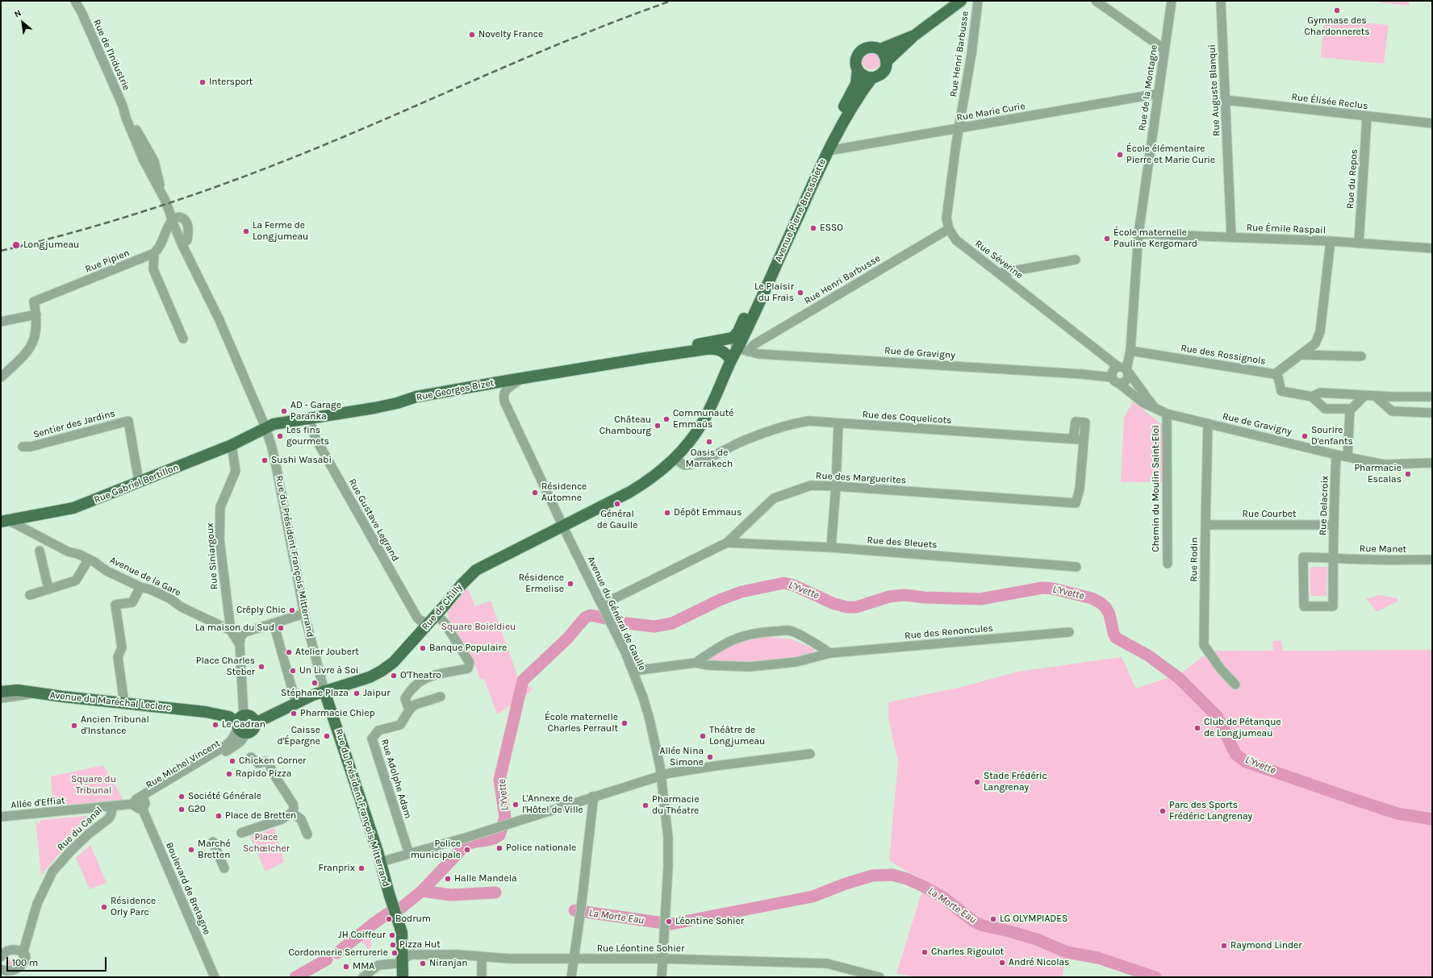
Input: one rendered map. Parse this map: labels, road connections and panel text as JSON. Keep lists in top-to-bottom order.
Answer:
{
  "streets": {
    "main road": [
      "Avenue Pierre Brossolette",
      "Rue Georges Bizet",
      "Rue Gabriel Bertillon",
      "Rue du Président François Mitterrand",
      "Rue de Chilly",
      "Avenue du Maréchal Leclerc"
    ],
    "street": [
      "Rue Henri Barbusse",
      "Rue de l'Industrie",
      "Rue de la Montagne",
      "Rue Auguste Blanqui",
      "Rue Élisée Reclus",
      "Rue Marie Curie",
      "Rue du Repos",
      "Rue Émile Raspail",
      "Rue Séverine",
      "Rue Pipien",
      "Rue de Gravigny",
      "Rue des Rossignols",
      "Rue des Coquelicots",
      "Sentier des Jardins",
      "Rue des Marguerites",
      "Chemin du Moulin Saint-Eloi",
      "Rue Delacroix",
      "Rue Courbet",
      "Rue Gustave Legrand",
      "Rue des Bleuets",
      "Rue Manet",
      "Rue Siniargoux",
      "Rue Rodin",
      "Avenue de la Gare",
      "Avenue du Général de Gaulle",
      "Rue des Renoncules",
      "Rue Michel Vincent",
      "Rue Adolphe Adam",
      "Allée d'Effiat",
      "Rue du Canal",
      "Boulevard de Bretagne",
      "Rue Léontine Sohier"
    ]
  },
  "crossings": [
    ["Rue Henri Barbusse", "Rue Marie Curie"],
    ["Rue Henri Barbusse", "Avenue Pierre Brossolette"],
    ["Rue Henri Barbusse", "Rue Séverine"],
    ["Rue Henri Barbusse", "Rue de Gravigny"],
    ["Rue Henri Barbusse", "Rue Georges Bizet"],
    ["Rue Henri Barbusse", "Rue de Chilly"],
    ["Rue de l'Industrie", "Rue du Président François Mitterrand"],
    ["Rue de la Montagne", "Rue Marie Curie"],
    ["Rue de la Montagne", "Rue Émile Raspail"],
    ["Rue de la Montagne", "Rue Séverine"],
    ["Rue de la Montagne", "Rue de Gravigny"],
    ["Rue de la Montagne", "Rue des Rossignols"],
    ["Rue Auguste Blanqui", "Rue Élisée Reclus"],
    ["Rue Auguste Blanqui", "Rue Émile Raspail"],
    ["Rue Élisée Reclus", "Rue du Repos"],
    ["Rue Marie Curie", "Avenue Pierre Brossolette"],
    ["Rue Marie Curie", "Rue Séverine"],
    ["Rue du Repos", "Rue Émile Raspail"],
    ["Avenue Pierre Brossolette", "Rue de Gravigny"],
    ["Avenue Pierre Brossolette", "Rue Georges Bizet"],
    ["Avenue Pierre Brossolette", "Rue de Chilly"],
    ["Rue Émile Raspail", "Rue des Rossignols"],
    ["Rue Séverine", "Rue de Gravigny"],
    ["Rue de Gravigny", "Rue Georges Bizet"],
    ["Rue de Gravigny", "Chemin du Moulin Saint-Eloi"],
    ["Rue de Gravigny", "Rue Delacroix"],
    ["Rue de Gravigny", "Rue Rodin"],
    ["Rue de Gravigny", "Rue de Chilly"],
    ["Rue Georges Bizet", "Rue Gabriel Bertillon"],
    ["Rue Georges Bizet", "Rue Gustave Legrand"],
    ["Rue Georges Bizet", "Rue du Président François Mitterrand"],
    ["Rue Georges Bizet", "Rue de Chilly"],
    ["Rue Georges Bizet", "Avenue du Général de Gaulle"],
    ["Rue des Coquelicots", "Rue des Marguerites"],
    ["Rue des Coquelicots", "Rue de Chilly"],
    ["Sentier des Jardins", "Rue Gabriel Bertillon"],
    ["Rue des Marguerites", "Rue des Bleuets"],
    ["Rue des Marguerites", "Avenue du Général de Gaulle"],
    ["Rue Gabriel Bertillon", "Rue Siniargoux"],
    ["Rue Gabriel Bertillon", "Rue du Président François Mitterrand"],
    ["Rue Gabriel Bertillon", "Avenue de la Gare"],
    ["Rue Delacroix", "Rue Courbet"],
    ["Rue Delacroix", "Rue Manet"],
    ["Rue Courbet", "Rue Rodin"],
    ["Rue Gustave Legrand", "Rue de Chilly"],
    ["Rue Siniargoux", "Avenue de la Gare"],
    ["Rue du Président François Mitterrand", "Rue de Chilly"],
    ["Rue du Président François Mitterrand", "Rue Léontine Sohier"],
    ["Rue de Chilly", "Avenue du Général de Gaulle"],
    ["Avenue du Général de Gaulle", "Rue des Renoncules"],
    ["Avenue du Général de Gaulle", "Rue Léontine Sohier"],
    ["Avenue du Maréchal Leclerc", "Rue Michel Vincent"],
    ["Rue Michel Vincent", "Allée d'Effiat"],
    ["Rue Michel Vincent", "Boulevard de Bretagne"],
    ["Allée d'Effiat", "Rue du Canal"],
    ["Allée d'Effiat", "Boulevard de Bretagne"]
  ],
  "water": ["L'Yvette", "La Morte Eau"],
  "parks": ["Square Boieldieu", "Square du Tribunal", "Place Schœlcher"],
  "places": [
    "Gymnase des Chardonnerets",
    "Novelty France",
    "Intersport",
    "École élémentaire Pierre et Marie Curie",
    "ESSO",
    "La Ferme de Longjumeau",
    "École maternelle Pauline Kergomard",
    "Longjumeau",
    "Le Plaisir du Frais",
    "AD - Garage Paranka",
    "Communauté Emmaüs",
    "Château Chambourg",
    "Les fins gourmets",
    "Sourire D'enfants",
    "Oasis de Marrakech",
    "Sushi Wasabi",
    "Pharmacie Escalas",
    "Résidence Automne",
    "Général de Gaulle",
    "Dépôt Emmaus",
    "Résidence Ermelise",
    "Crêply Chic",
    "La maison du Sud",
    "Banque Populaire",
    "Atelier Joubert",
    "Place Charles Steber",
    "Un Livre à Soi",
    "O'Theatro",
    "Stéphane Plaza",
    "Jaipur",
    "Pharmacie Chiep",
    "École maternelle Charles Perrault",
    "Le Cadran",
    "Ancien Tribunal d'Instance",
    "Club de Pétanque de Longjumeau",
    "Caisse d'Épargne",
    "Théâtre de Longjumeau",
    "Allée Nina Simone",
    "Chicken Corner",
    "Rapido Pizza",
    "Stade Frédéric Langrenay",
    "Société Générale",
    "L'Annexe de l'Hôtel de Ville",
    "Pharmacie du Théatre",
    "G20",
    "Parc des Sports Frédéric Langrenay",
    "Place de Bretten",
    "Police nationale",
    "Marché Bretten",
    "Police municipale",
    "Franprix",
    "Halle Mandela",
    "Résidence Orly Parc",
    "Bodrum",
    "LG OLYMPIADES",
    "Léontine Sohier",
    "JH Coiffeur",
    "Pizza Hut",
    "Raymond Linder",
    "Charles Rigoulot",
    "Cordonnerie Serrurerie",
    "André Nicolas",
    "Niranjan",
    "MMA"
  ],
  "scale_bar": "100 m",
  "north": "top left"
}
